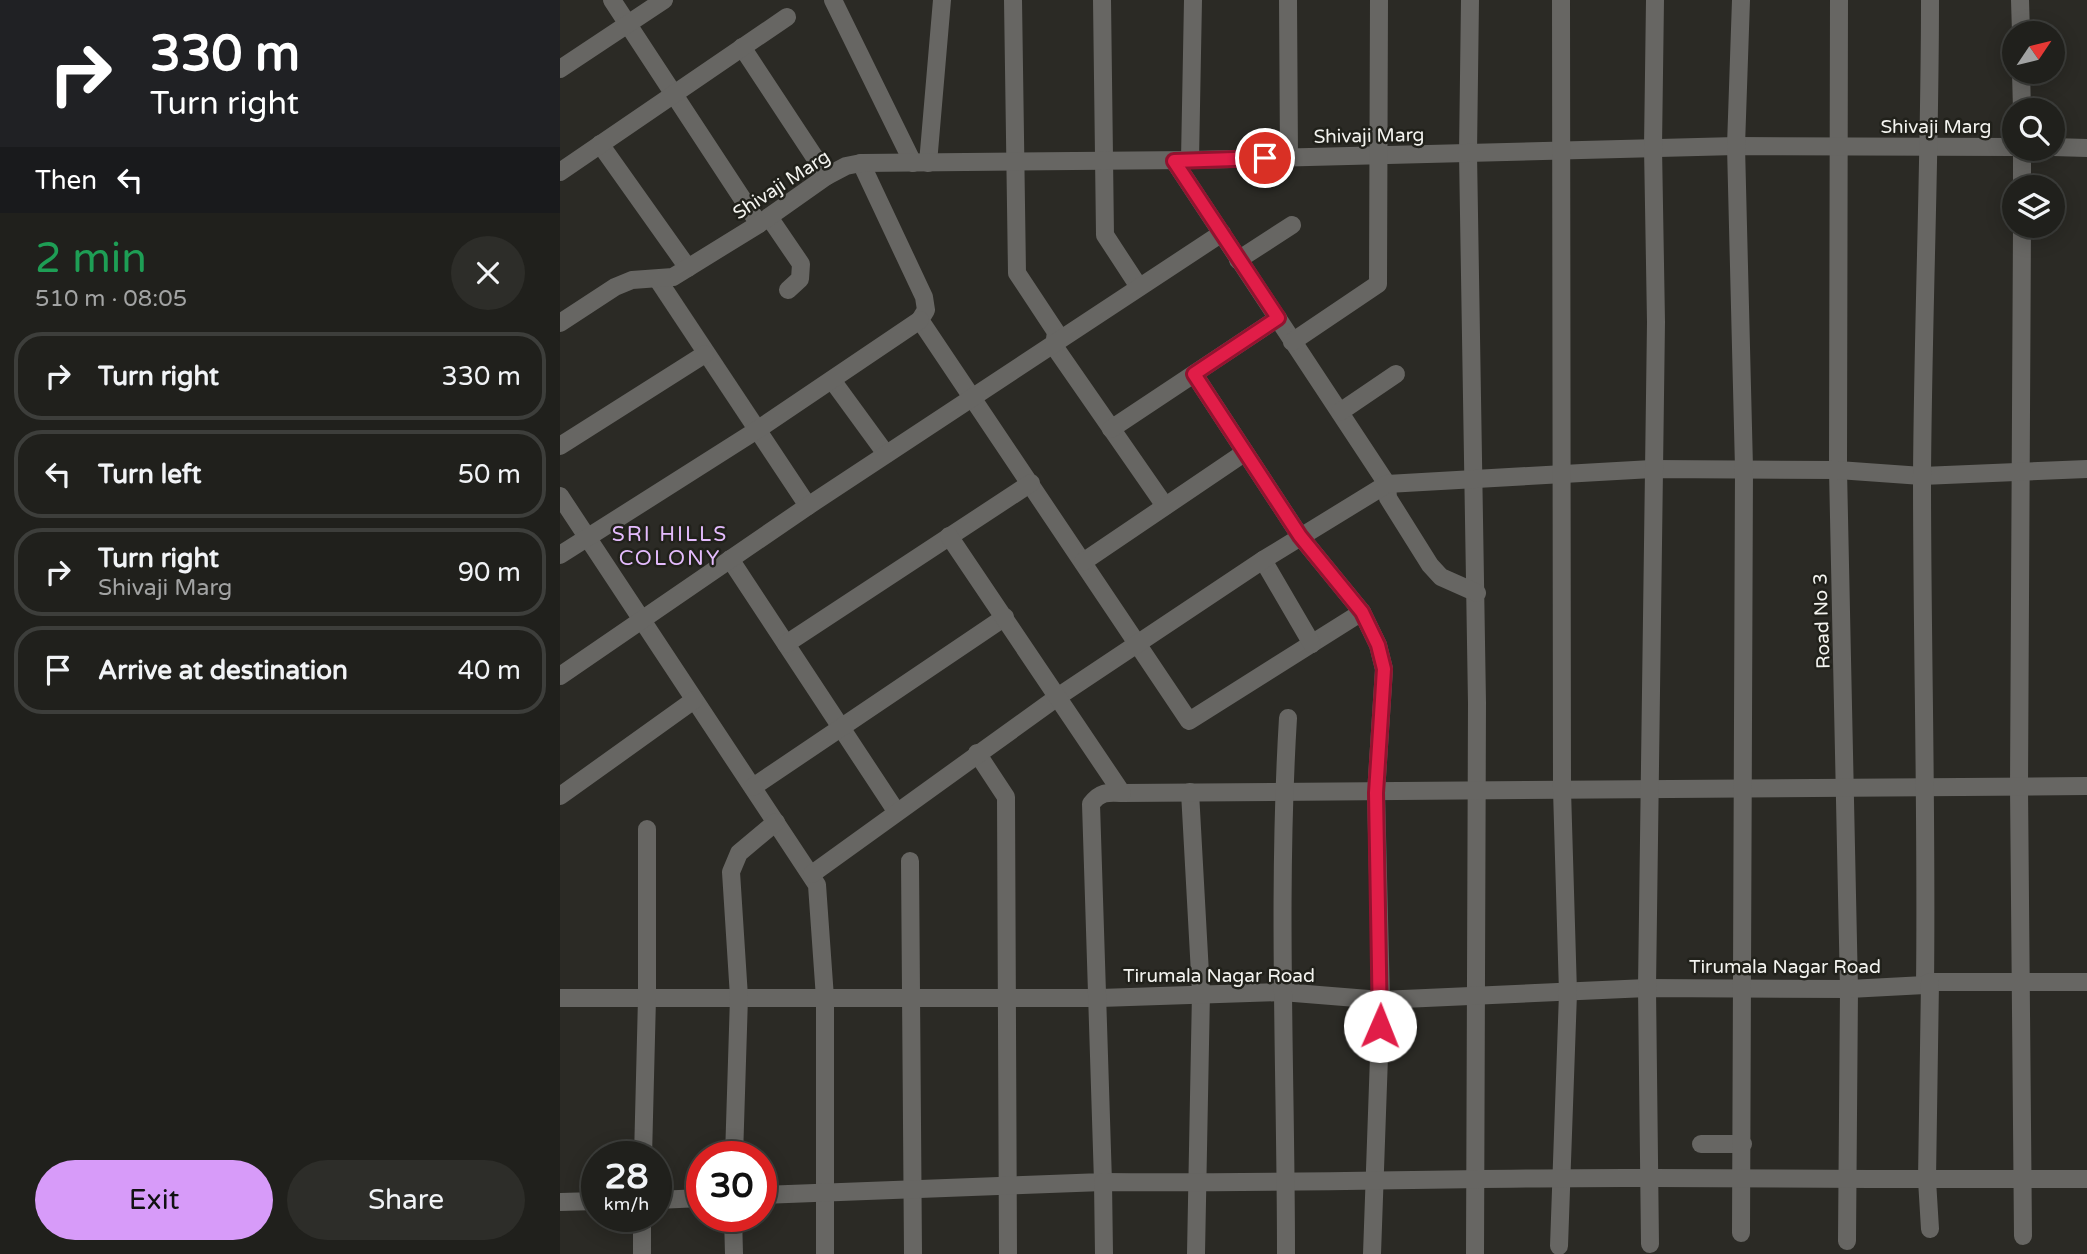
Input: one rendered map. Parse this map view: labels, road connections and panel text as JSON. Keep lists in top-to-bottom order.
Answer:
{
  "streets": {
    "street": ["Shivaji Marg", "Road No 3", "Tirumala Nagar Road"]
  },
  "crossings": [
    ["Shivaji Marg", "Road No 3"],
    ["Road No 3", "Tirumala Nagar Road"]
  ],
  "districts": ["SRI HILLS COLONY"],
  "north": "top right",
  "page": {
    "turn": ["330 m", "Turn right"],
    "then": "Then",
    "heading": ["2 min", "510 m · 08:05"],
    "list": [
      {
        "name": "Turn right",
        "value": "330 m"
      },
      {
        "name": "Turn left",
        "value": "50 m"
      },
      {
        "name": "Turn right",
        "note": "Shivaji Marg",
        "value": "90 m"
      },
      {
        "name": "Arrive at destination",
        "value": "40 m"
      }
    ],
    "speed": "28 km/h",
    "limit": "30",
    "buttons": ["Exit", "Share"]
  }
}
